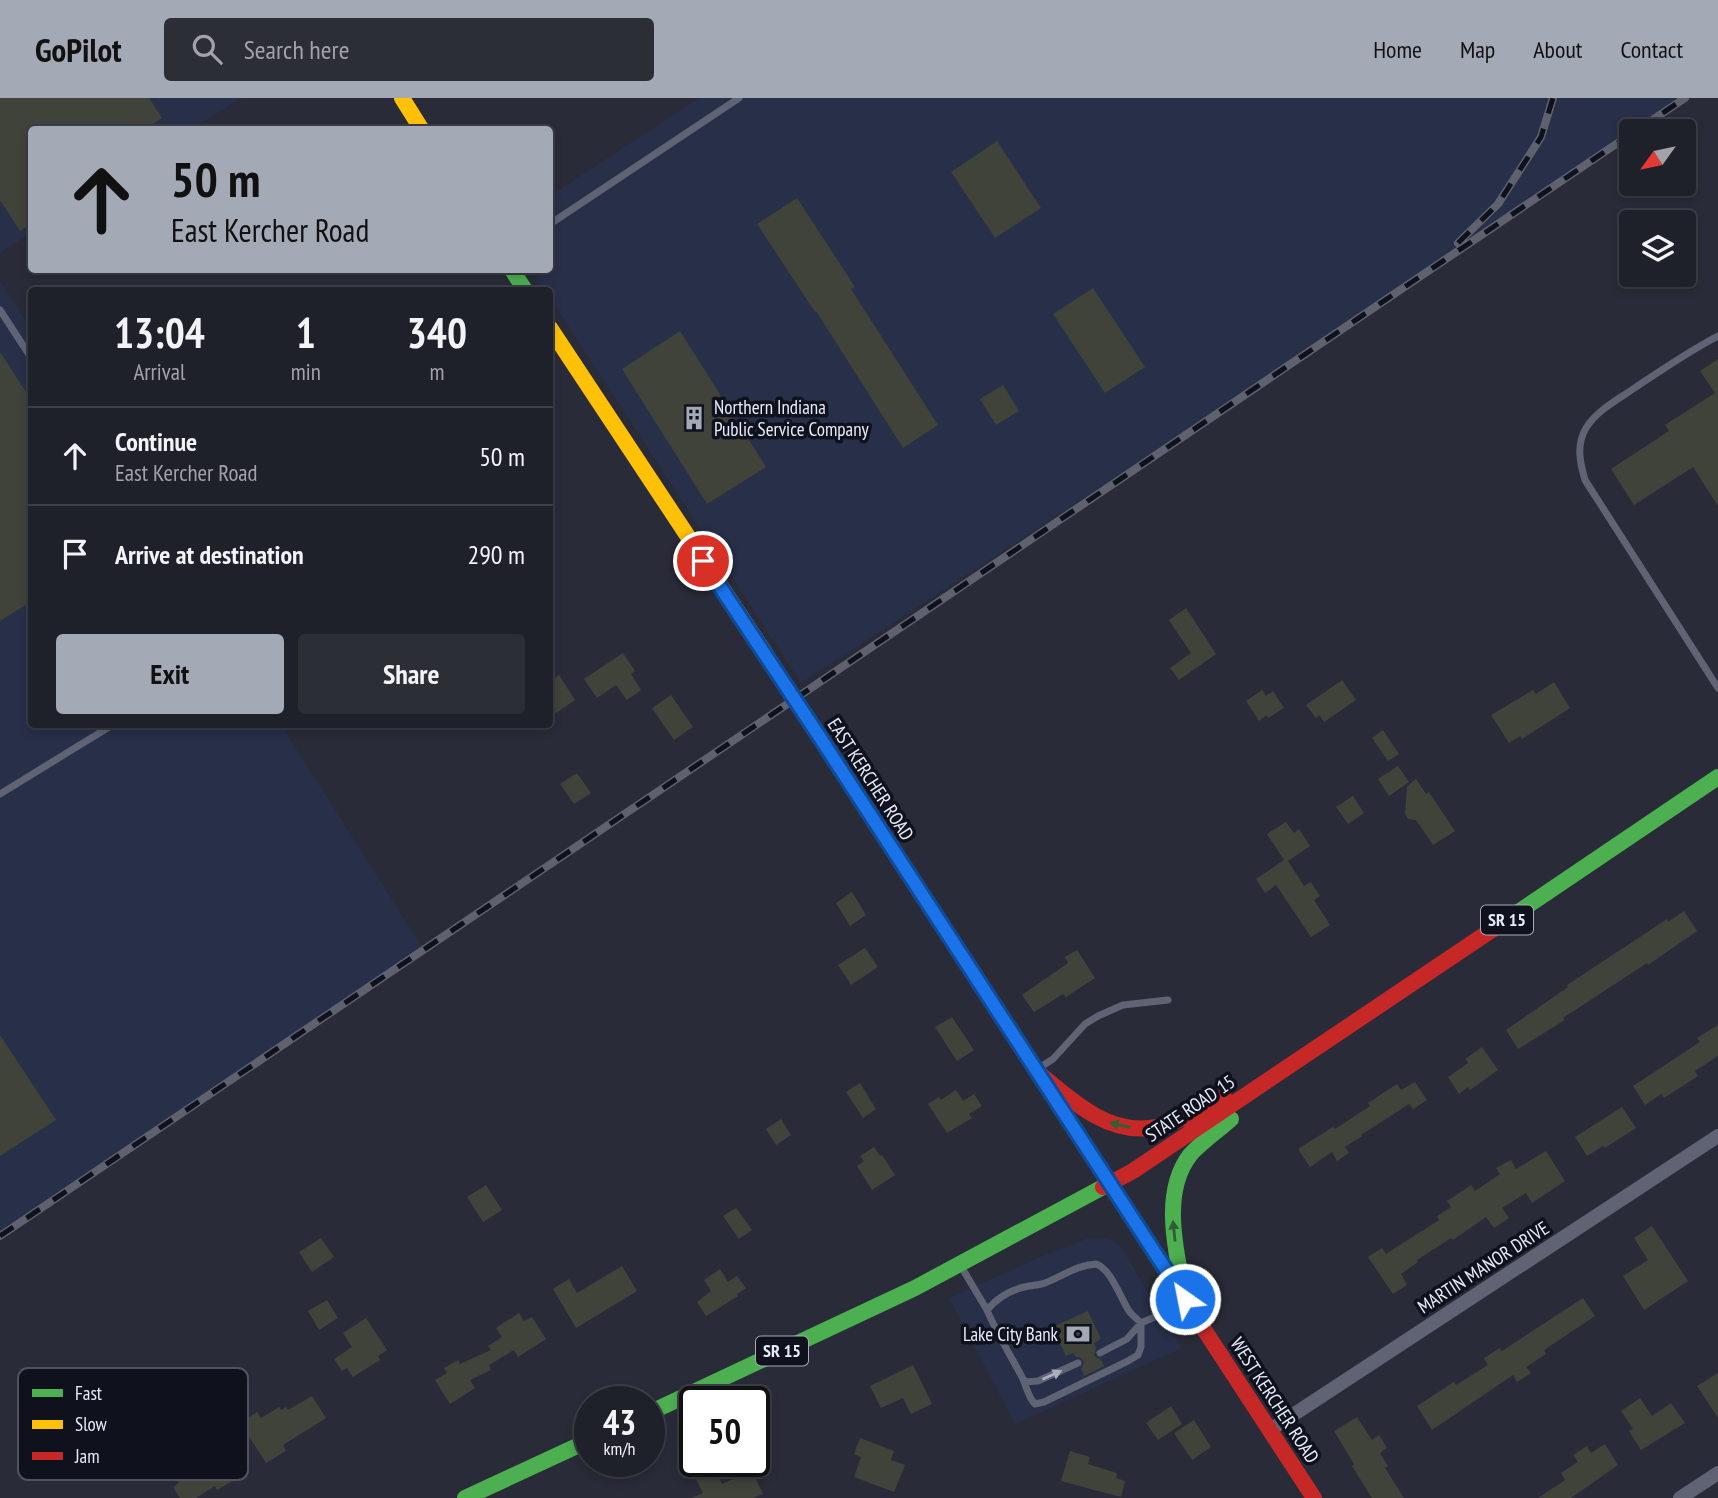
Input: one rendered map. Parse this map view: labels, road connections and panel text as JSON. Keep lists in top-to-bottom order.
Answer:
{
  "streets": {
    "main road": [
      "EAST KERCHER ROAD",
      "SR 15",
      "STATE ROAD 15",
      "WEST KERCHER ROAD"
    ],
    "street": ["MARTIN MANOR DRIVE"]
  },
  "crossings": [
    ["EAST KERCHER ROAD", "STATE ROAD 15"],
    ["EAST KERCHER ROAD", "WEST KERCHER ROAD"],
    ["STATE ROAD 15", "WEST KERCHER ROAD"],
    ["MARTIN MANOR DRIVE", "WEST KERCHER ROAD"]
  ],
  "places": {
    "building": ["Northern Indiana Public Service Company"],
    "bank": ["Lake City Bank"]
  },
  "legend": ["Fast", "Slow", "Jam"],
  "north": "bottom left",
  "page": {
    "header": "GoPilot",
    "search": "Search here",
    "nav": [
      "Home",
      "Map",
      "About",
      "Contact"
    ],
    "turn": ["50 m", "East Kercher Road"],
    "eta": [
      "13:04",
      "Arrival",
      "1",
      "min",
      "340",
      "m"
    ],
    "list": [
      {
        "name": "Continue",
        "note": "East Kercher Road",
        "value": "50 m"
      },
      {
        "name": "Arrive at destination",
        "value": "290 m"
      }
    ],
    "buttons": ["Exit", "Share"],
    "speed": "43 km/h",
    "limit": "50"
  }
}
